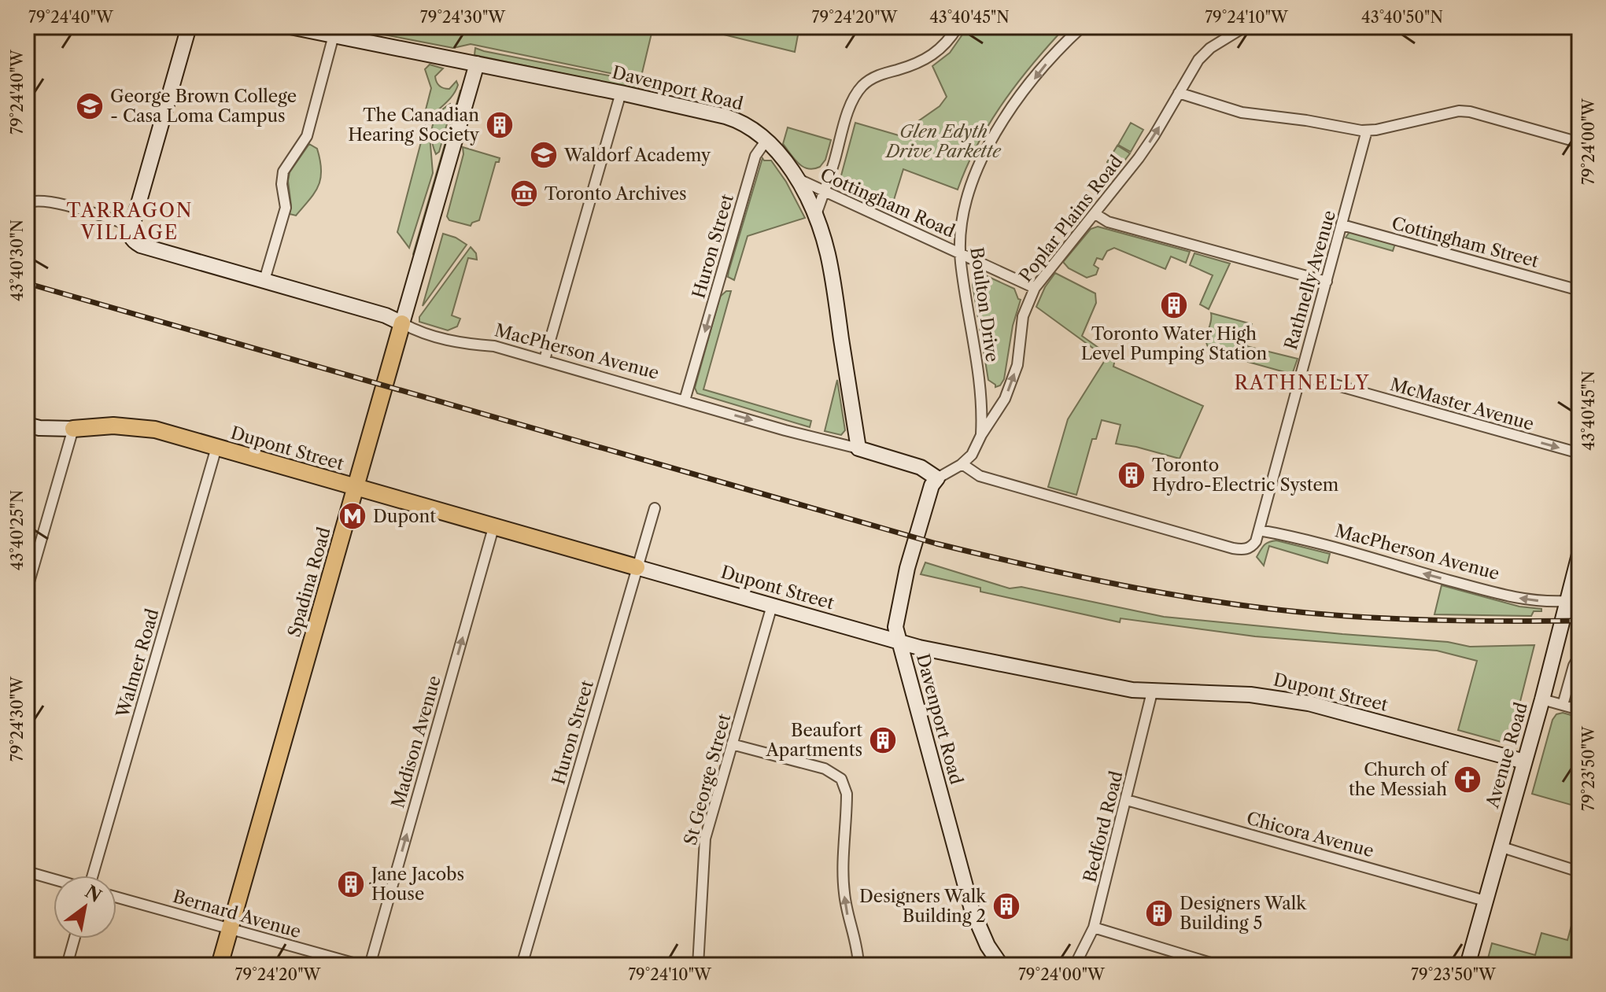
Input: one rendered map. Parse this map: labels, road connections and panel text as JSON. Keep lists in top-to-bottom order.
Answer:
{
  "streets": {
    "main road": ["Dupont Street", "Spadina Road"],
    "street": [
      "Davenport Road",
      "Cottingham Road",
      "Poplar Plains Road",
      "Cottingham Street",
      "Huron Street",
      "Rathnelly Avenue",
      "Boulton Drive",
      "MacPherson Avenue",
      "McMaster Avenue",
      "Walmer Road",
      "Madison Avenue",
      "Avenue Road",
      "St George Street",
      "Bedford Road",
      "Chicora Avenue",
      "Bernard Avenue"
    ]
  },
  "crossings": [
    ["Davenport Road", "Cottingham Road"],
    ["Davenport Road", "Poplar Plains Road"],
    ["Davenport Road", "Huron Street"],
    ["Davenport Road", "MacPherson Avenue"],
    ["Davenport Road", "Dupont Street"],
    ["Davenport Road", "Spadina Road"],
    ["Cottingham Road", "Poplar Plains Road"],
    ["Cottingham Road", "Boulton Drive"],
    ["Poplar Plains Road", "Rathnelly Avenue"],
    ["Poplar Plains Road", "Boulton Drive"],
    ["Poplar Plains Road", "MacPherson Avenue"],
    ["Cottingham Street", "Rathnelly Avenue"],
    ["Huron Street", "MacPherson Avenue"],
    ["Huron Street", "Dupont Street"],
    ["Rathnelly Avenue", "MacPherson Avenue"],
    ["Rathnelly Avenue", "McMaster Avenue"],
    ["MacPherson Avenue", "Spadina Road"],
    ["MacPherson Avenue", "Avenue Road"],
    ["Dupont Street", "Spadina Road"],
    ["Dupont Street", "Walmer Road"],
    ["Dupont Street", "Madison Avenue"],
    ["Dupont Street", "Avenue Road"],
    ["Dupont Street", "St George Street"],
    ["Dupont Street", "Bedford Road"],
    ["Spadina Road", "Bernard Avenue"],
    ["Avenue Road", "Chicora Avenue"],
    ["Bedford Road", "Chicora Avenue"]
  ],
  "one_way": [
    "Poplar Plains Road",
    "Huron Street",
    "Boulton Drive",
    "McMaster Avenue",
    "Madison Avenue"
  ],
  "districts": ["TARRAGON VILLAGE", "RATHNELLY"],
  "parks": ["Glen Edyth Drive Parkette"],
  "places": {
    "school or university": ["George Brown College - Casa Loma Campus", "Waldorf Academy"],
    "building": [
      "The Canadian Hearing Society",
      "Toronto Water High Level Pumping Station",
      "Toronto Hydro-Electric System",
      "Beaufort Apartments",
      "Jane Jacobs House",
      "Designers Walk Building 2",
      "Designers Walk Building 5"
    ],
    "museum": ["Toronto Archives"],
    "metro station": ["Dupont"],
    "church": ["Church of the Messiah"]
  },
  "north": "top right",
  "coordinates": [
    "79°24'40\"W",
    "79°24'30\"W",
    "79°24'20\"W",
    "43°40'45\"N",
    "79°24'10\"W",
    "43°40'50\"N",
    "79°24'00\"W",
    "43°40'30\"N",
    "43°40'25\"N",
    "79°23'50\"W"
  ]
}
